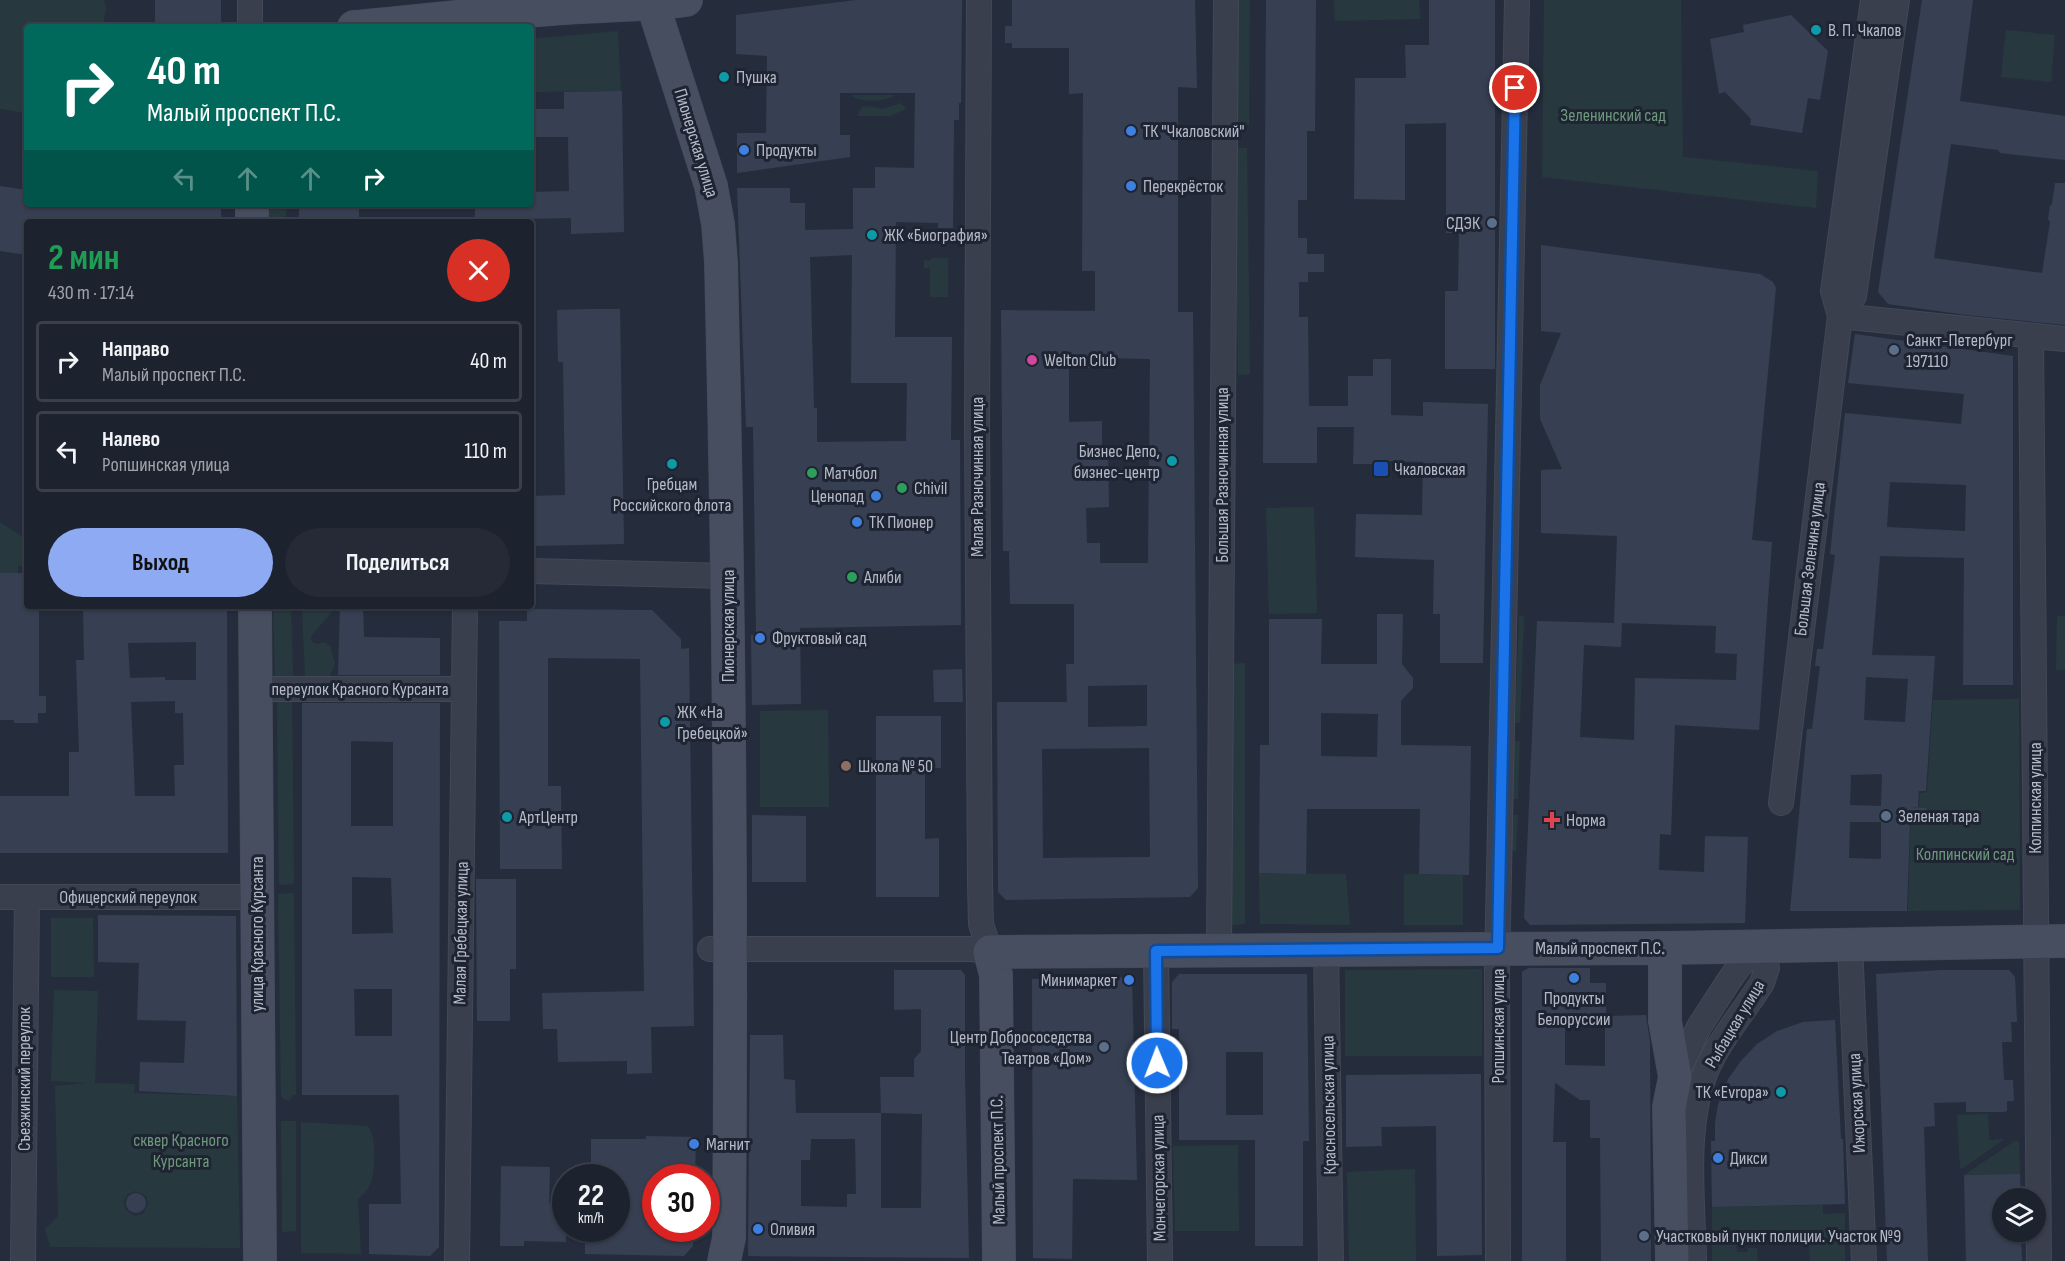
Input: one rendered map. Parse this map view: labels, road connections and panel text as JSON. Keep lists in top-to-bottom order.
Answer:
{
  "streets": {
    "street": [
      "Пионерская улица",
      "Большая Разночинная улица",
      "Малая Разночинная улица",
      "Большая Зеленина улица",
      "переулок Красного Курсанта",
      "Колпинская улица",
      "Офицерский переулок",
      "Малая Гребецкая улица",
      "улица Красного Курсанта",
      "Малый проспект П.С.",
      "Рыбацкая улица",
      "Ропшинская улица",
      "Съезжинский переулок",
      "Ижорская улица",
      "Красносельская улица",
      "Мончегорская улица"
    ]
  },
  "crossings": [
    ["Пионерская улица", "Малый проспект П.С."],
    ["Большая Разночинная улица", "Малый проспект П.С."],
    ["Малая Разночинная улица", "Малый проспект П.С."],
    ["переулок Красного Курсанта", "Малая Гребецкая улица"],
    ["переулок Красного Курсанта", "улица Красного Курсанта"],
    ["Колпинская улица", "Малый проспект П.С."],
    ["Офицерский переулок", "улица Красного Курсанта"],
    ["Офицерский переулок", "Съезжинский переулок"],
    ["Малый проспект П.С.", "Рыбацкая улица"],
    ["Малый проспект П.С.", "Ропшинская улица"],
    ["Малый проспект П.С.", "Ижорская улица"],
    ["Малый проспект П.С.", "Красносельская улица"],
    ["Малый проспект П.С.", "Мончегорская улица"]
  ],
  "parks": ["Зеленинский сад", "Колпинский сад", "сквер Красного Курсанта"],
  "places": {
    "other": [
      "В. П. Чкалов",
      "Пушка",
      "ТК \"Чкаловский\"",
      "Продукты",
      "Перекрёсток",
      "СДЭК",
      "ЖК «Биография»",
      "Санкт-Петербург 197110",
      "Welton Club",
      "Бизнес Депо, бизнес-центр",
      "Гребцам Российского флота",
      "Матчбол",
      "Chivil",
      "Ценопад",
      "ТК Пионер",
      "Алиби",
      "Фруктовый сад",
      "ЖК «На Гребецкой»",
      "Школа № 50",
      "Зеленая тара",
      "АртЦентр",
      "Продукты Белоруссии",
      "Минимаркет",
      "Центр Добрососедства Театров «Дом»",
      "ТК «Evropa»",
      "Магнит",
      "Дикси",
      "Оливия",
      "Участковый пункт полиции. Участок №9"
    ],
    "transit": ["Чкаловская"],
    "health": ["Норма"]
  },
  "page": {
    "turn": ["40 m", "Малый проспект П.С."],
    "heading": ["2 мин", "430 m · 17:14"],
    "list": [
      {
        "name": "Направо",
        "note": "Малый проспект П.С.",
        "value": "40 m"
      },
      {
        "name": "Налево",
        "note": "Ропшинская улица",
        "value": "110 m"
      }
    ],
    "buttons": ["Выход", "Поделиться"],
    "speed": "22 km/h",
    "limit": "30"
  }
}
